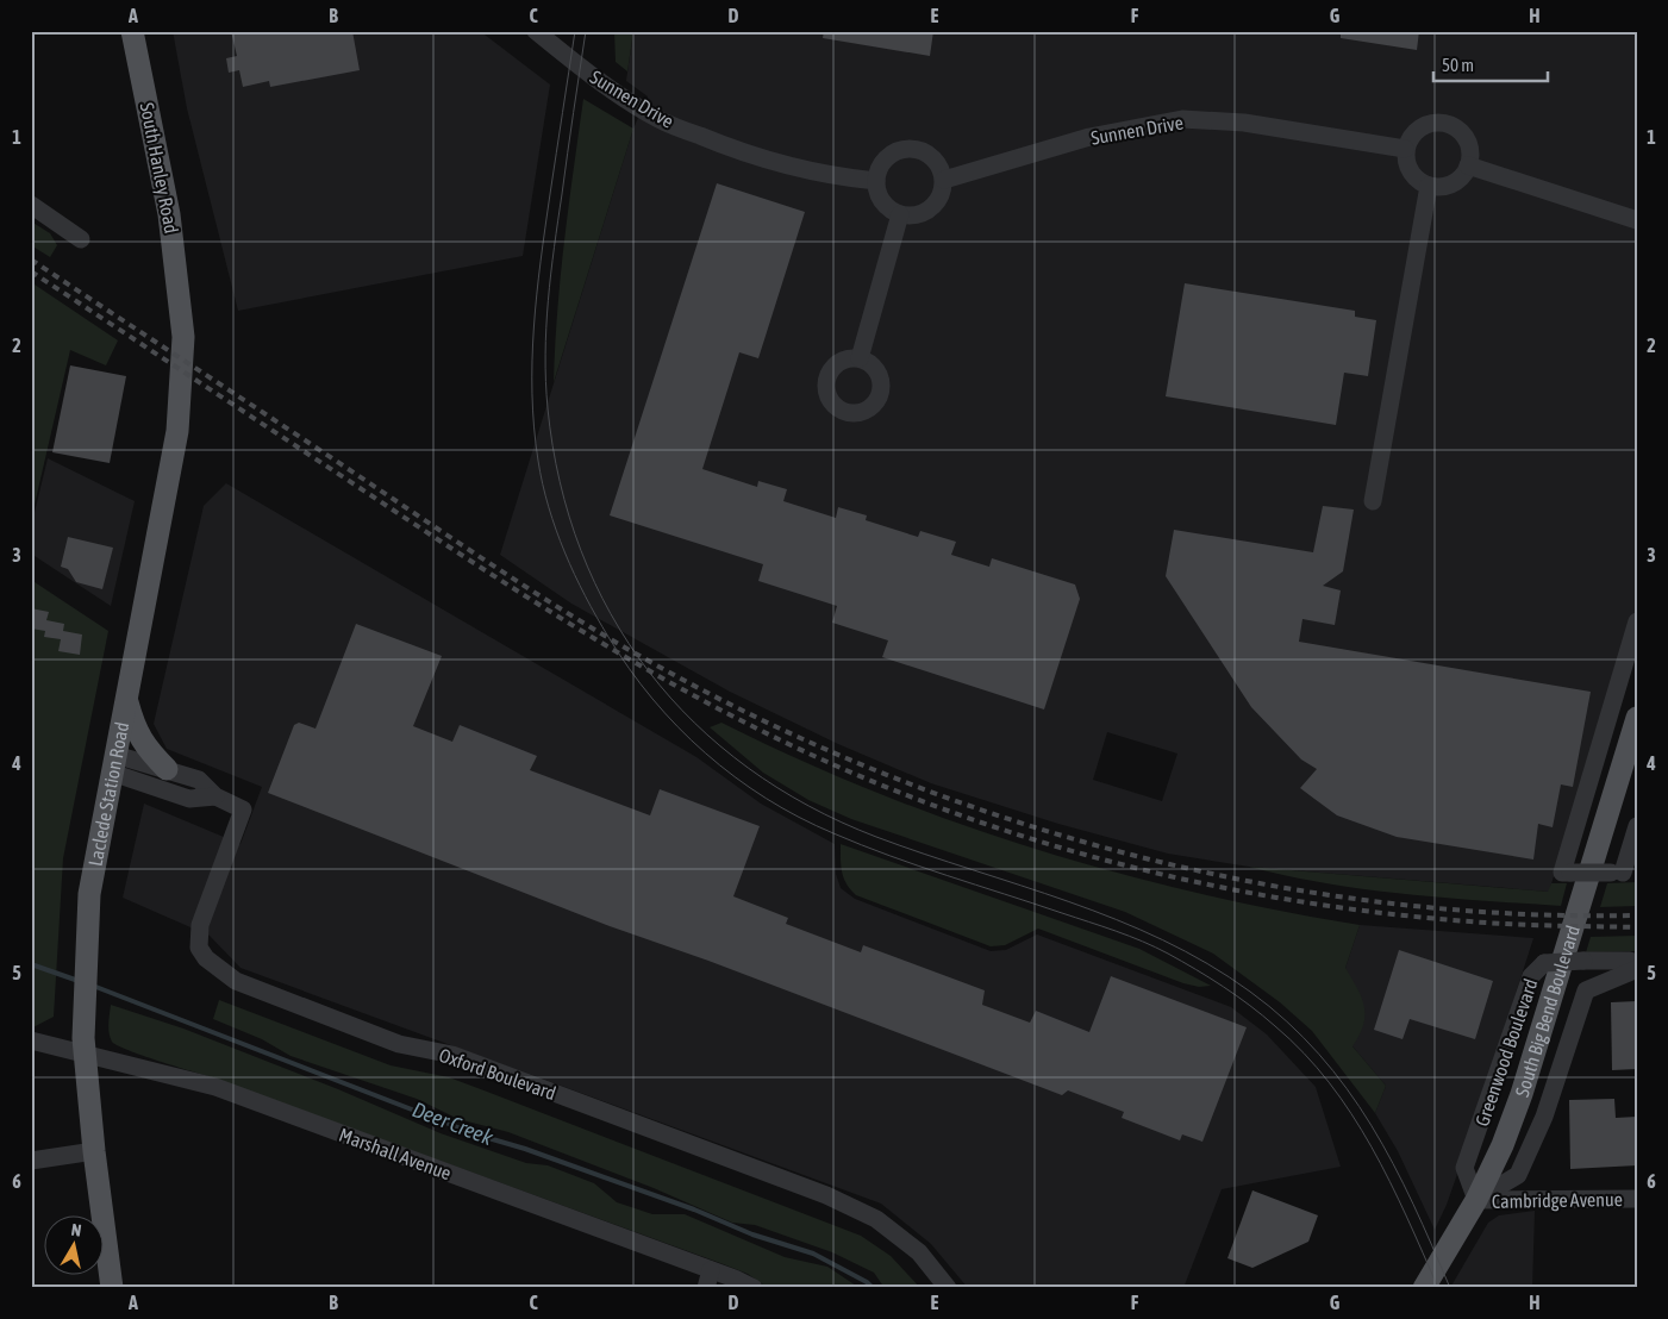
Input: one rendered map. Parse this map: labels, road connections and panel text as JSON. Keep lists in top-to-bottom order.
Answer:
{
  "streets": {
    "main road": ["South Hanley Road", "Laclede Station Road", "South Big Bend Boulevard"],
    "street": [
      "Sunnen Drive",
      "Greenwood Boulevard",
      "Oxford Boulevard",
      "Marshall Avenue",
      "Cambridge Avenue"
    ]
  },
  "crossings": [
    ["South Hanley Road", "Laclede Station Road"],
    ["Laclede Station Road", "Oxford Boulevard"],
    ["Laclede Station Road", "Marshall Avenue"],
    ["South Big Bend Boulevard", "Greenwood Boulevard"],
    ["South Big Bend Boulevard", "Cambridge Avenue"],
    ["Greenwood Boulevard", "Cambridge Avenue"]
  ],
  "water": ["Deer Creek"],
  "scale_bar": "50 m",
  "north": "top",
  "grid": {
    "columns": [
      "A",
      "B",
      "C",
      "D",
      "E",
      "F",
      "G",
      "H"
    ],
    "rows": [
      "1",
      "2",
      "3",
      "4",
      "5",
      "6"
    ]
  }
}
